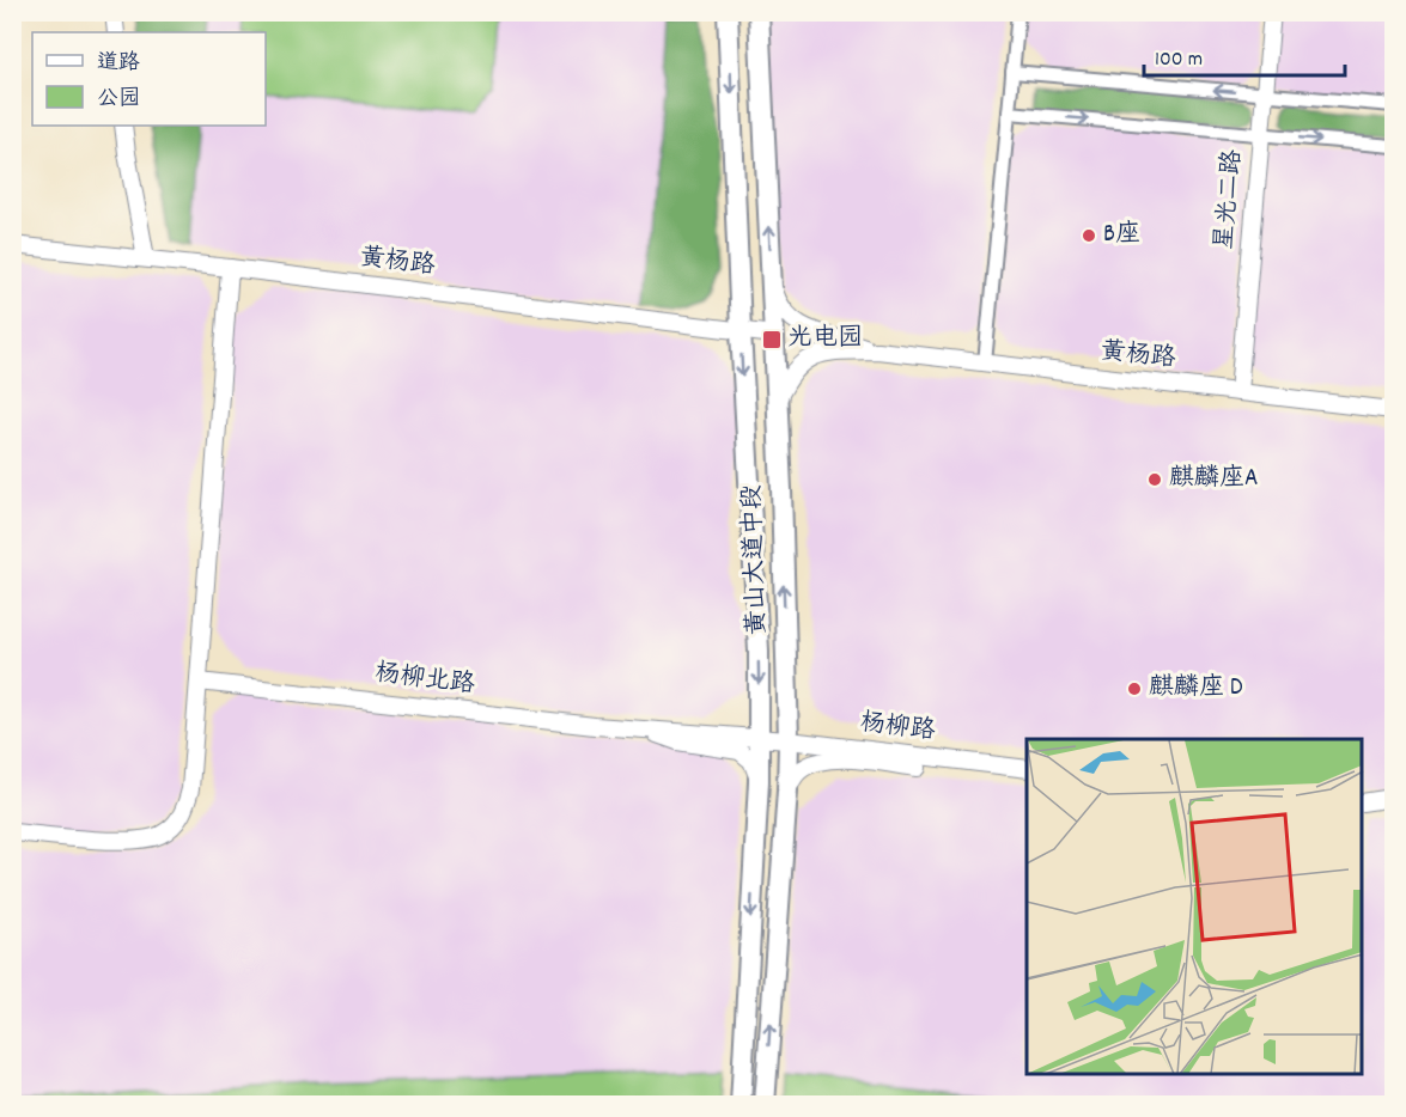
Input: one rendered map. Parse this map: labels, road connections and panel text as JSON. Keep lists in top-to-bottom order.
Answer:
{
  "streets": {
    "main road": ["黄山大道中段"],
    "street": [
      "星光二路",
      "黄杨路",
      "杨柳北路",
      "杨柳路"
    ]
  },
  "crossings": [
    ["星光二路", "黄杨路"],
    ["黄杨路", "黄山大道中段"],
    ["黄山大道中段", "杨柳路"],
    ["杨柳北路", "杨柳路"]
  ],
  "places": {
    "other": ["B座", "麒麟座A", "麒麟座 D"],
    "transit": ["光电园"]
  },
  "legend": ["道路", "公园"],
  "scale_bar": "100 m"
}
